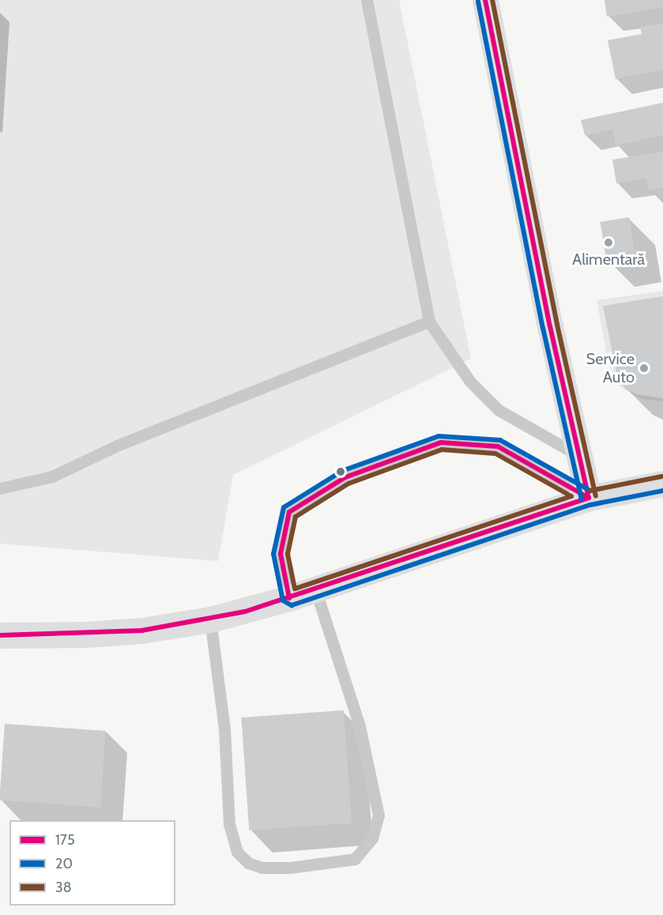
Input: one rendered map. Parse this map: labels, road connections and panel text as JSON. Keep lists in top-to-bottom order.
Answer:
{
  "places": ["Alimentară", "Service Auto"],
  "lines": ["transit line 175", "transit line 38", "transit line 20"],
  "legend": ["175", "20", "38"]
}
